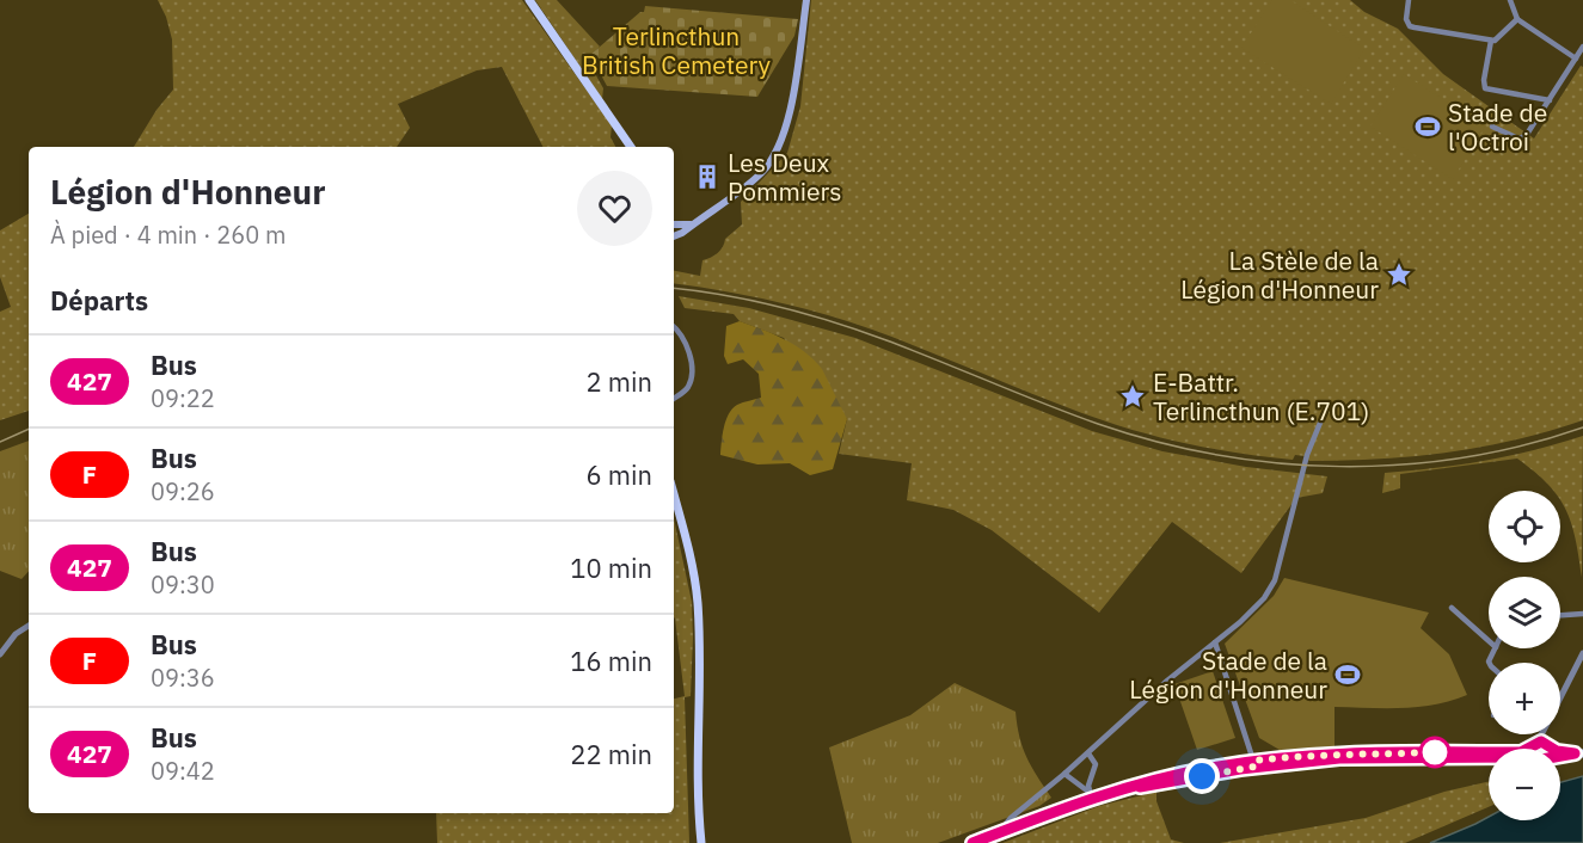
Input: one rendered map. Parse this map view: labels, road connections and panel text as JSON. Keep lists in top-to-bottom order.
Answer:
{
  "parks": ["Terlincthun British Cemetery"],
  "places": {
    "sports": ["Stade de l'Octroi", "Stade de la Légion d'Honneur"],
    "building": ["Les Deux Pommiers"],
    "place": ["La Stèle de la Légion d'Honneur", "E-Battr. Terlincthun (E.701)"]
  },
  "lines": ["bus line 427"],
  "page": {
    "heading": [
      ["Légion d'Honneur", "À pied · 4 min · 260 m"],
      "Départs"
    ],
    "list": [
      {
        "mark": "427",
        "name": "Bus",
        "note": "09:22",
        "value": "2 min"
      },
      {
        "mark": "F",
        "name": "Bus",
        "note": "09:26",
        "value": "6 min"
      },
      {
        "mark": "427",
        "name": "Bus",
        "note": "09:30",
        "value": "10 min"
      },
      {
        "mark": "F",
        "name": "Bus",
        "note": "09:36",
        "value": "16 min"
      },
      {
        "mark": "427",
        "name": "Bus",
        "note": "09:42",
        "value": "22 min"
      }
    ],
    "map_buttons": ["+", "−"]
  }
}
